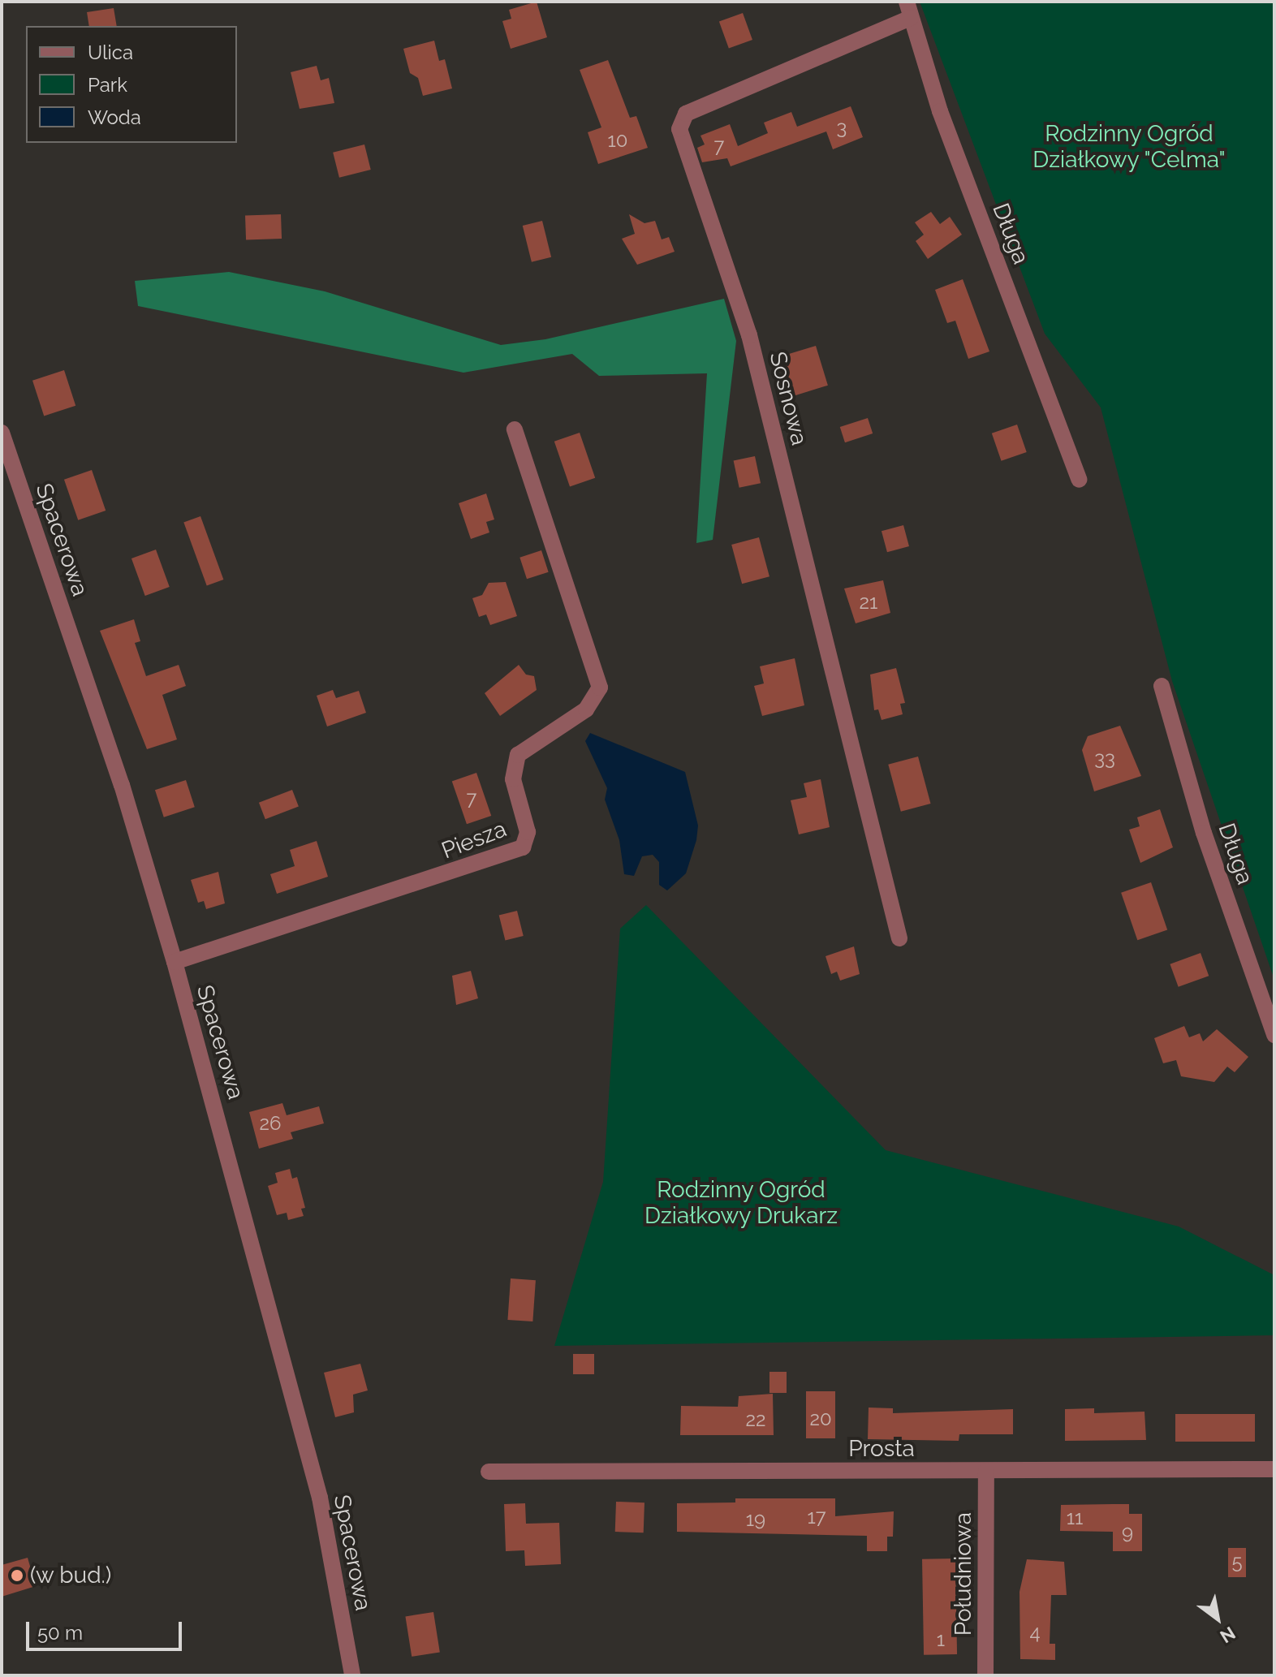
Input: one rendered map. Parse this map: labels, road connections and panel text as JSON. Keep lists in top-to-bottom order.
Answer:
{
  "streets": {
    "street": [
      "Długa",
      "Sosnowa",
      "Spacerowa",
      "Piesza",
      "Prosta",
      "Południowa"
    ]
  },
  "crossings": [
    ["Długa", "Sosnowa"],
    ["Spacerowa", "Piesza"],
    ["Prosta", "Południowa"]
  ],
  "parks": ["Rodzinny Ogród Działkowy \"Celma\"", "Rodzinny Ogród Działkowy Drukarz"],
  "places": ["(w bud.)"],
  "house_numbers": [
    "3",
    "10",
    "7",
    "21",
    "33",
    "7",
    "26",
    "20",
    "22",
    "17",
    "11",
    "19",
    "9",
    "5",
    "4",
    "1"
  ],
  "legend": ["Ulica", "Park", "Woda"],
  "scale_bar": "50 m",
  "north": "bottom right"
}
